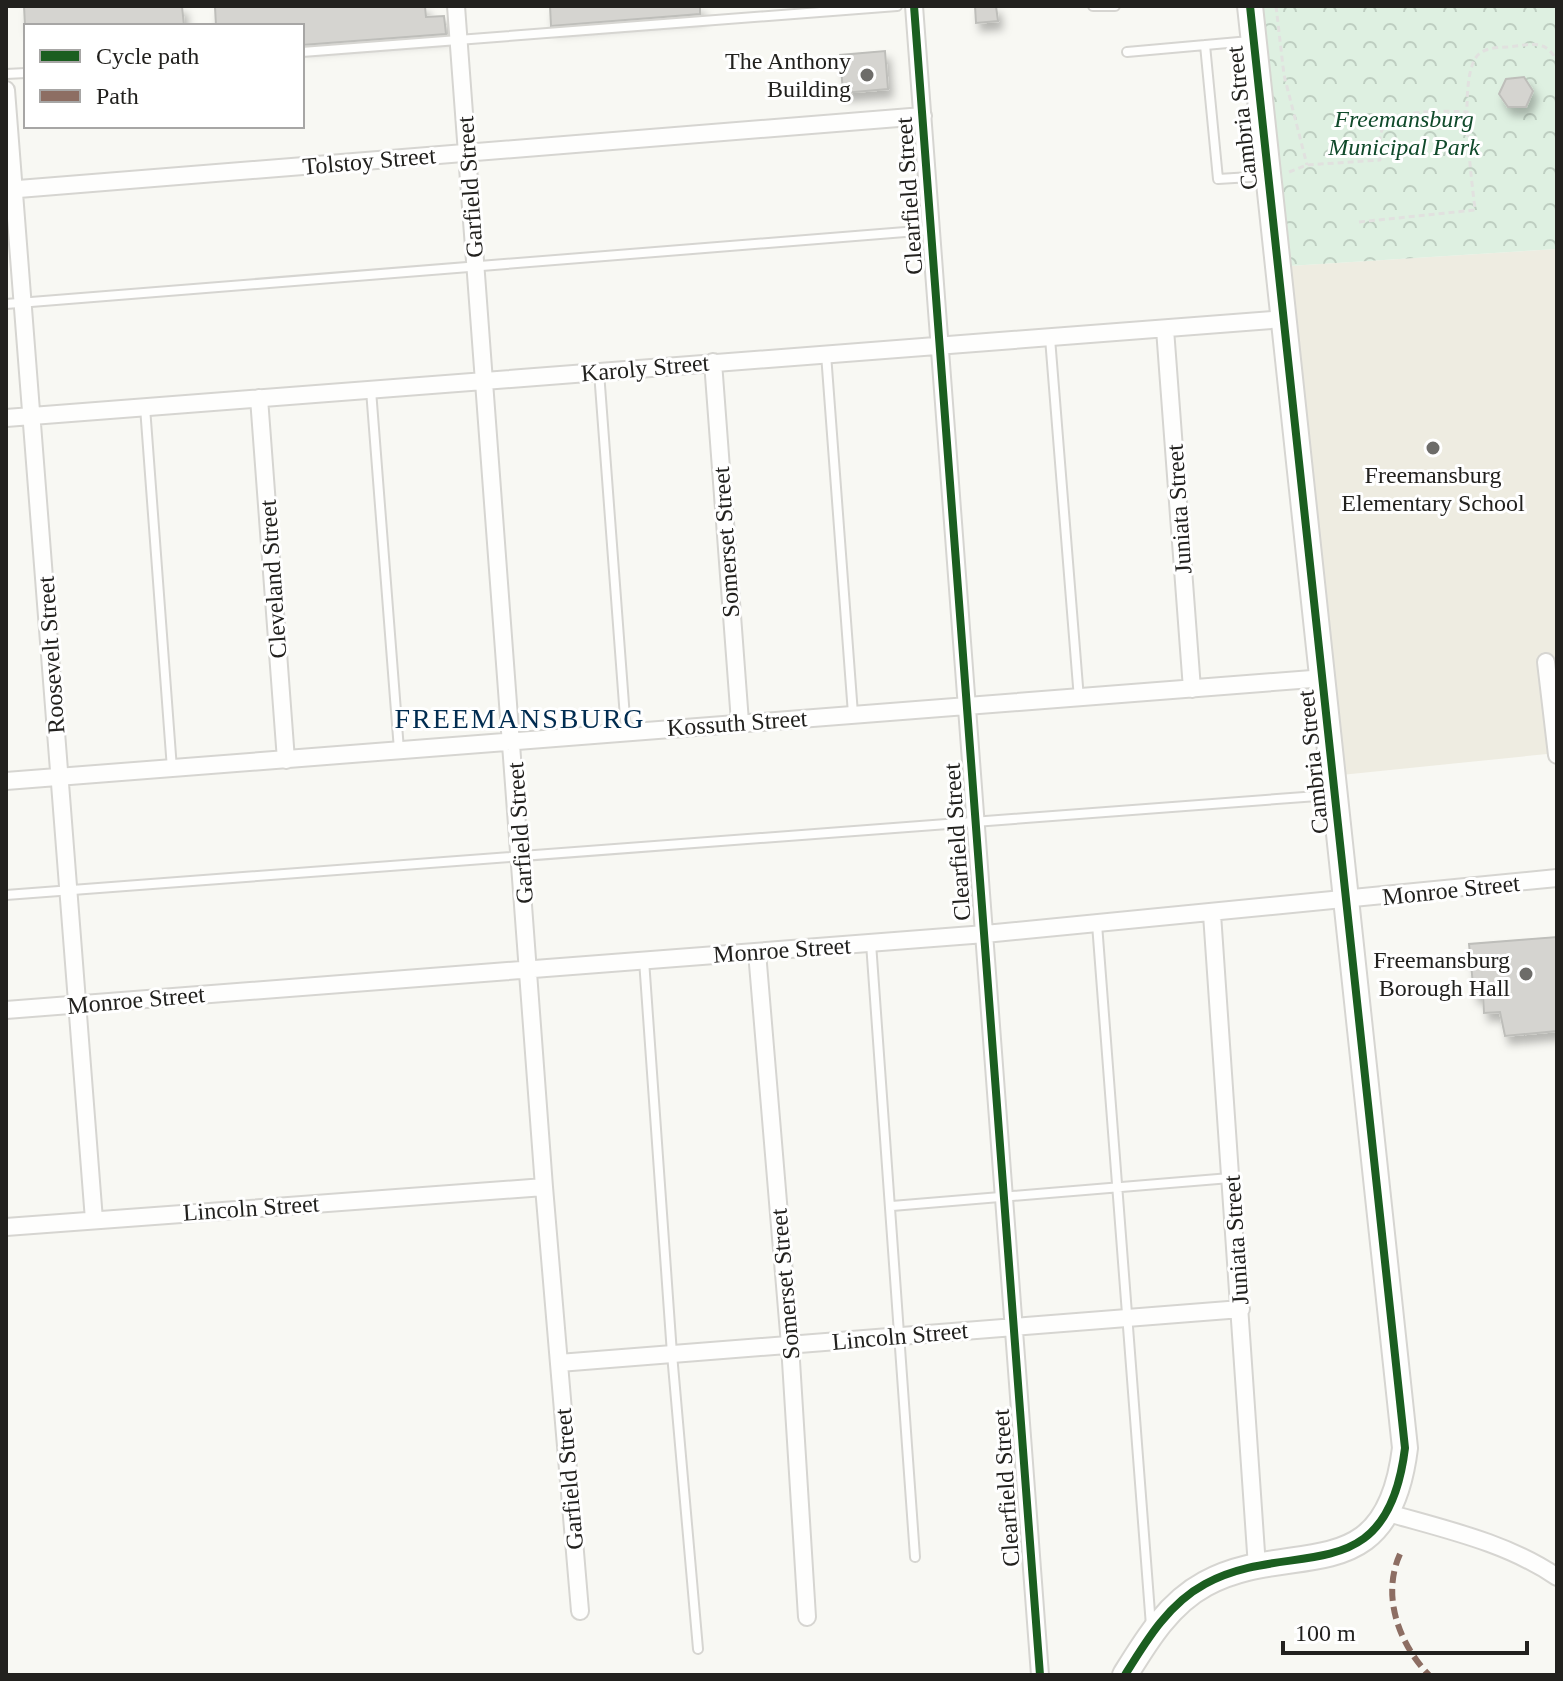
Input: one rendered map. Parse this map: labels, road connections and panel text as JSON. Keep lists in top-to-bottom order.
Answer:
{
  "streets": {
    "street": [
      "Cambria Street",
      "Tolstoy Street",
      "Garfield Street",
      "Clearfield Street",
      "Karoly Street",
      "Juniata Street",
      "Somerset Street",
      "Cleveland Street",
      "Roosevelt Street",
      "Kossuth Street",
      "Monroe Street",
      "Lincoln Street"
    ]
  },
  "crossings": [
    ["Cambria Street", "Karoly Street"],
    ["Cambria Street", "Kossuth Street"],
    ["Cambria Street", "Monroe Street"],
    ["Tolstoy Street", "Garfield Street"],
    ["Tolstoy Street", "Clearfield Street"],
    ["Tolstoy Street", "Roosevelt Street"],
    ["Garfield Street", "Karoly Street"],
    ["Garfield Street", "Kossuth Street"],
    ["Garfield Street", "Monroe Street"],
    ["Garfield Street", "Lincoln Street"],
    ["Clearfield Street", "Karoly Street"],
    ["Clearfield Street", "Kossuth Street"],
    ["Clearfield Street", "Monroe Street"],
    ["Clearfield Street", "Lincoln Street"],
    ["Karoly Street", "Juniata Street"],
    ["Karoly Street", "Somerset Street"],
    ["Karoly Street", "Cleveland Street"],
    ["Karoly Street", "Roosevelt Street"],
    ["Juniata Street", "Kossuth Street"],
    ["Juniata Street", "Monroe Street"],
    ["Juniata Street", "Lincoln Street"],
    ["Somerset Street", "Kossuth Street"],
    ["Somerset Street", "Monroe Street"],
    ["Somerset Street", "Lincoln Street"],
    ["Cleveland Street", "Kossuth Street"],
    ["Roosevelt Street", "Kossuth Street"],
    ["Roosevelt Street", "Monroe Street"],
    ["Roosevelt Street", "Lincoln Street"]
  ],
  "districts": ["FREEMANSBURG"],
  "parks": ["Freemansburg Municipal Park"],
  "places": ["The Anthony Building", "Freemansburg Elementary School", "Freemansburg Borough Hall"],
  "legend": ["Cycle path", "Path"],
  "scale_bar": "100 m"
}
